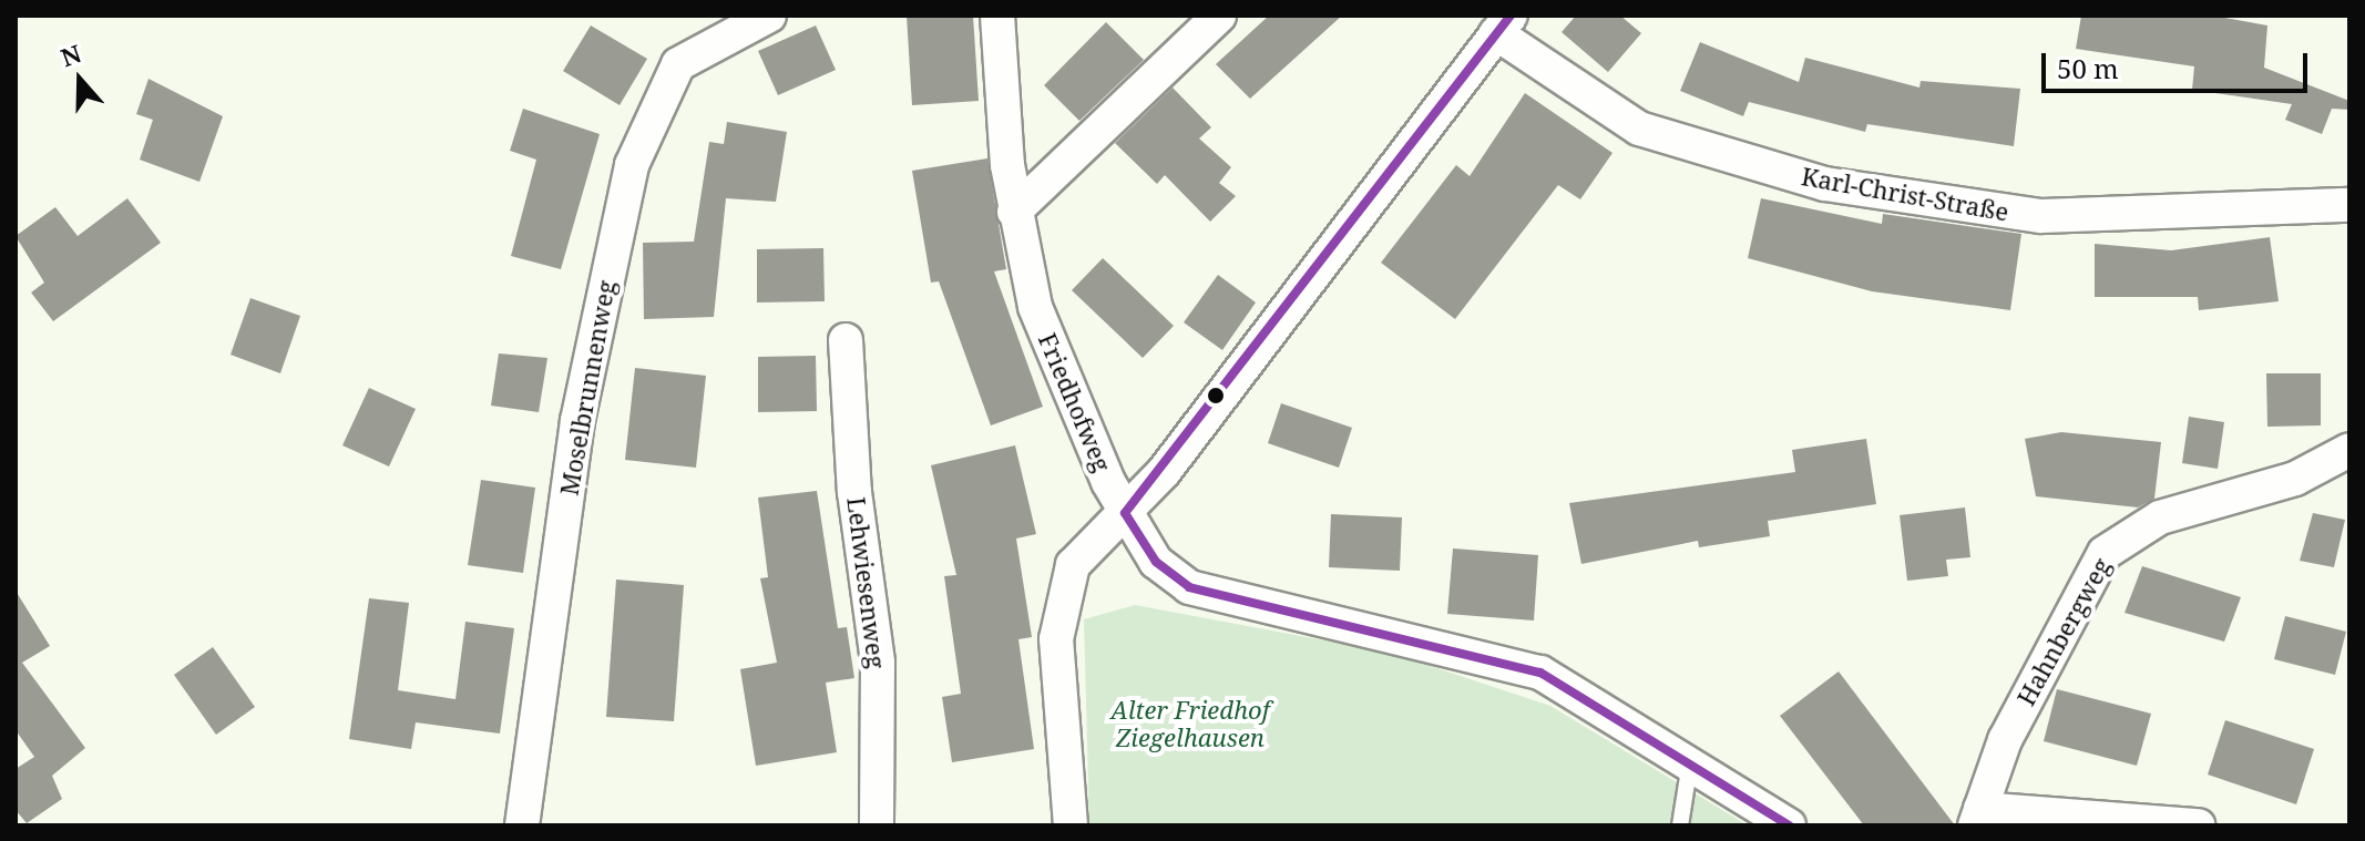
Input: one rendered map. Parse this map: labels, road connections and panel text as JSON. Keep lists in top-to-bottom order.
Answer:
{
  "streets": {
    "street": [
      "Karl-Christ-Straße",
      "Moselbrunnenweg",
      "Friedhofweg",
      "Lehwiesenweg",
      "Hahnbergweg"
    ]
  },
  "parks": ["Alter Friedhof Ziegelhausen"],
  "scale_bar": "50 m",
  "north": "top"
}
